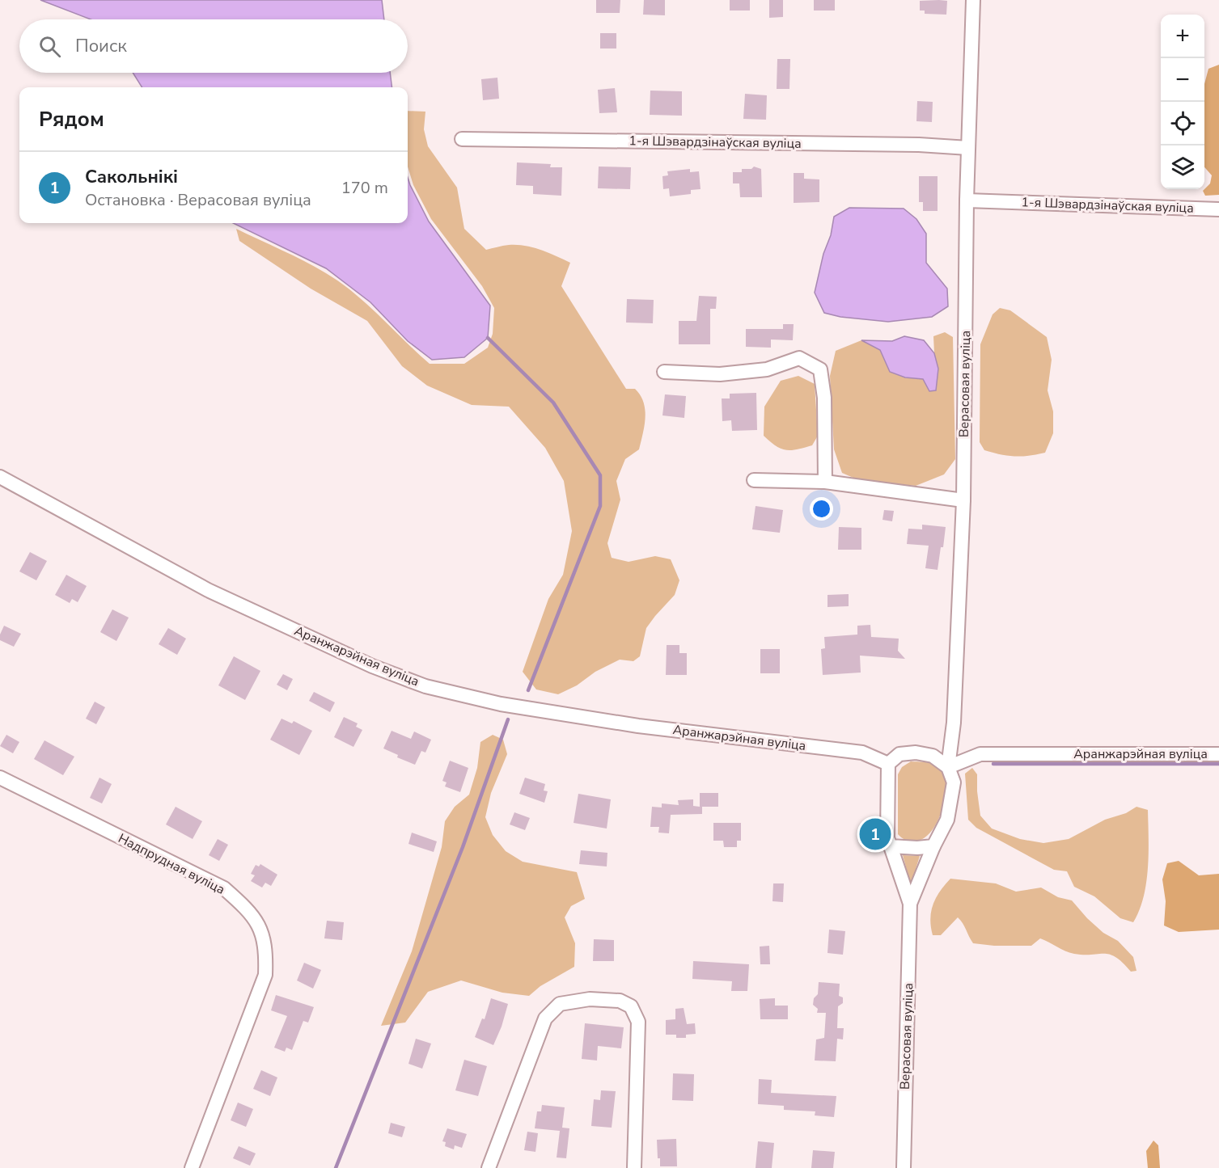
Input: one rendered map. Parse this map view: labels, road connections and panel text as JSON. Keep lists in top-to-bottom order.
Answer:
{
  "streets": {
    "street": [
      "1-я Шэвардзінаўская вуліца",
      "Верасовая вуліца",
      "Аранжарэйная вуліца",
      "Надпрудная вуліца"
    ]
  },
  "crossings": [
    ["1-я Шэвардзінаўская вуліца", "Верасовая вуліца"],
    ["Верасовая вуліца", "Аранжарэйная вуліца"]
  ],
  "page": {
    "map_buttons": ["+", "−"],
    "search": "Поиск",
    "heading": "Рядом",
    "list": [
      {
        "mark": "1",
        "name": "Сакольнікі",
        "note": "Остановка · Верасовая вуліца",
        "value": "170 m"
      }
    ],
    "pins": "1"
  }
}
